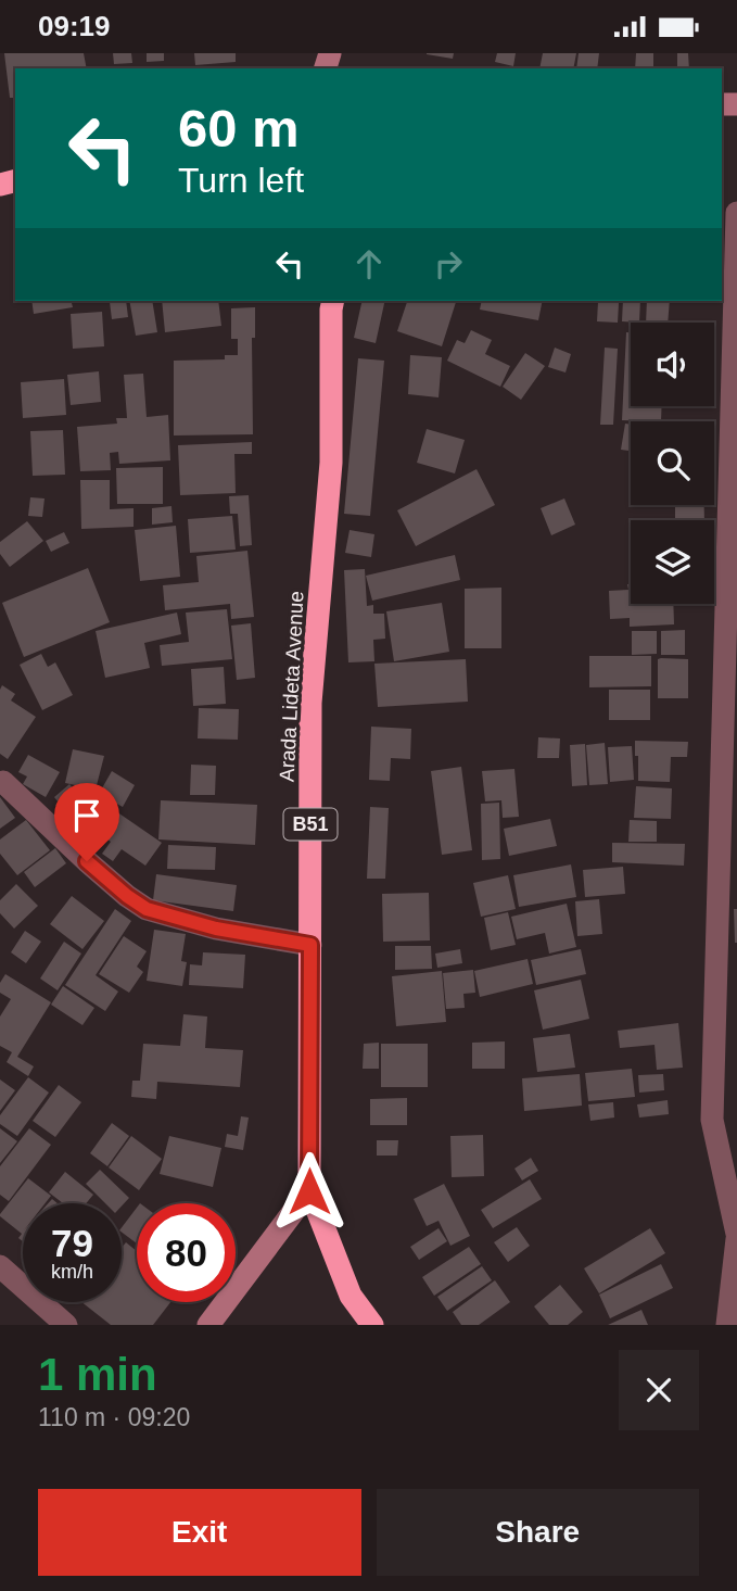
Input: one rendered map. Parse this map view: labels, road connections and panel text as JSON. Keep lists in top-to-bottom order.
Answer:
{
  "streets": {
    "highway": ["Arada Lideta Avenue", "B51"]
  },
  "page": {
    "status": "09:19",
    "turn": ["60 m", "Turn left"],
    "speed": "79 km/h",
    "limit": "80",
    "heading": ["1 min", "110 m · 09:20"],
    "buttons": ["Exit", "Share"]
  }
}
